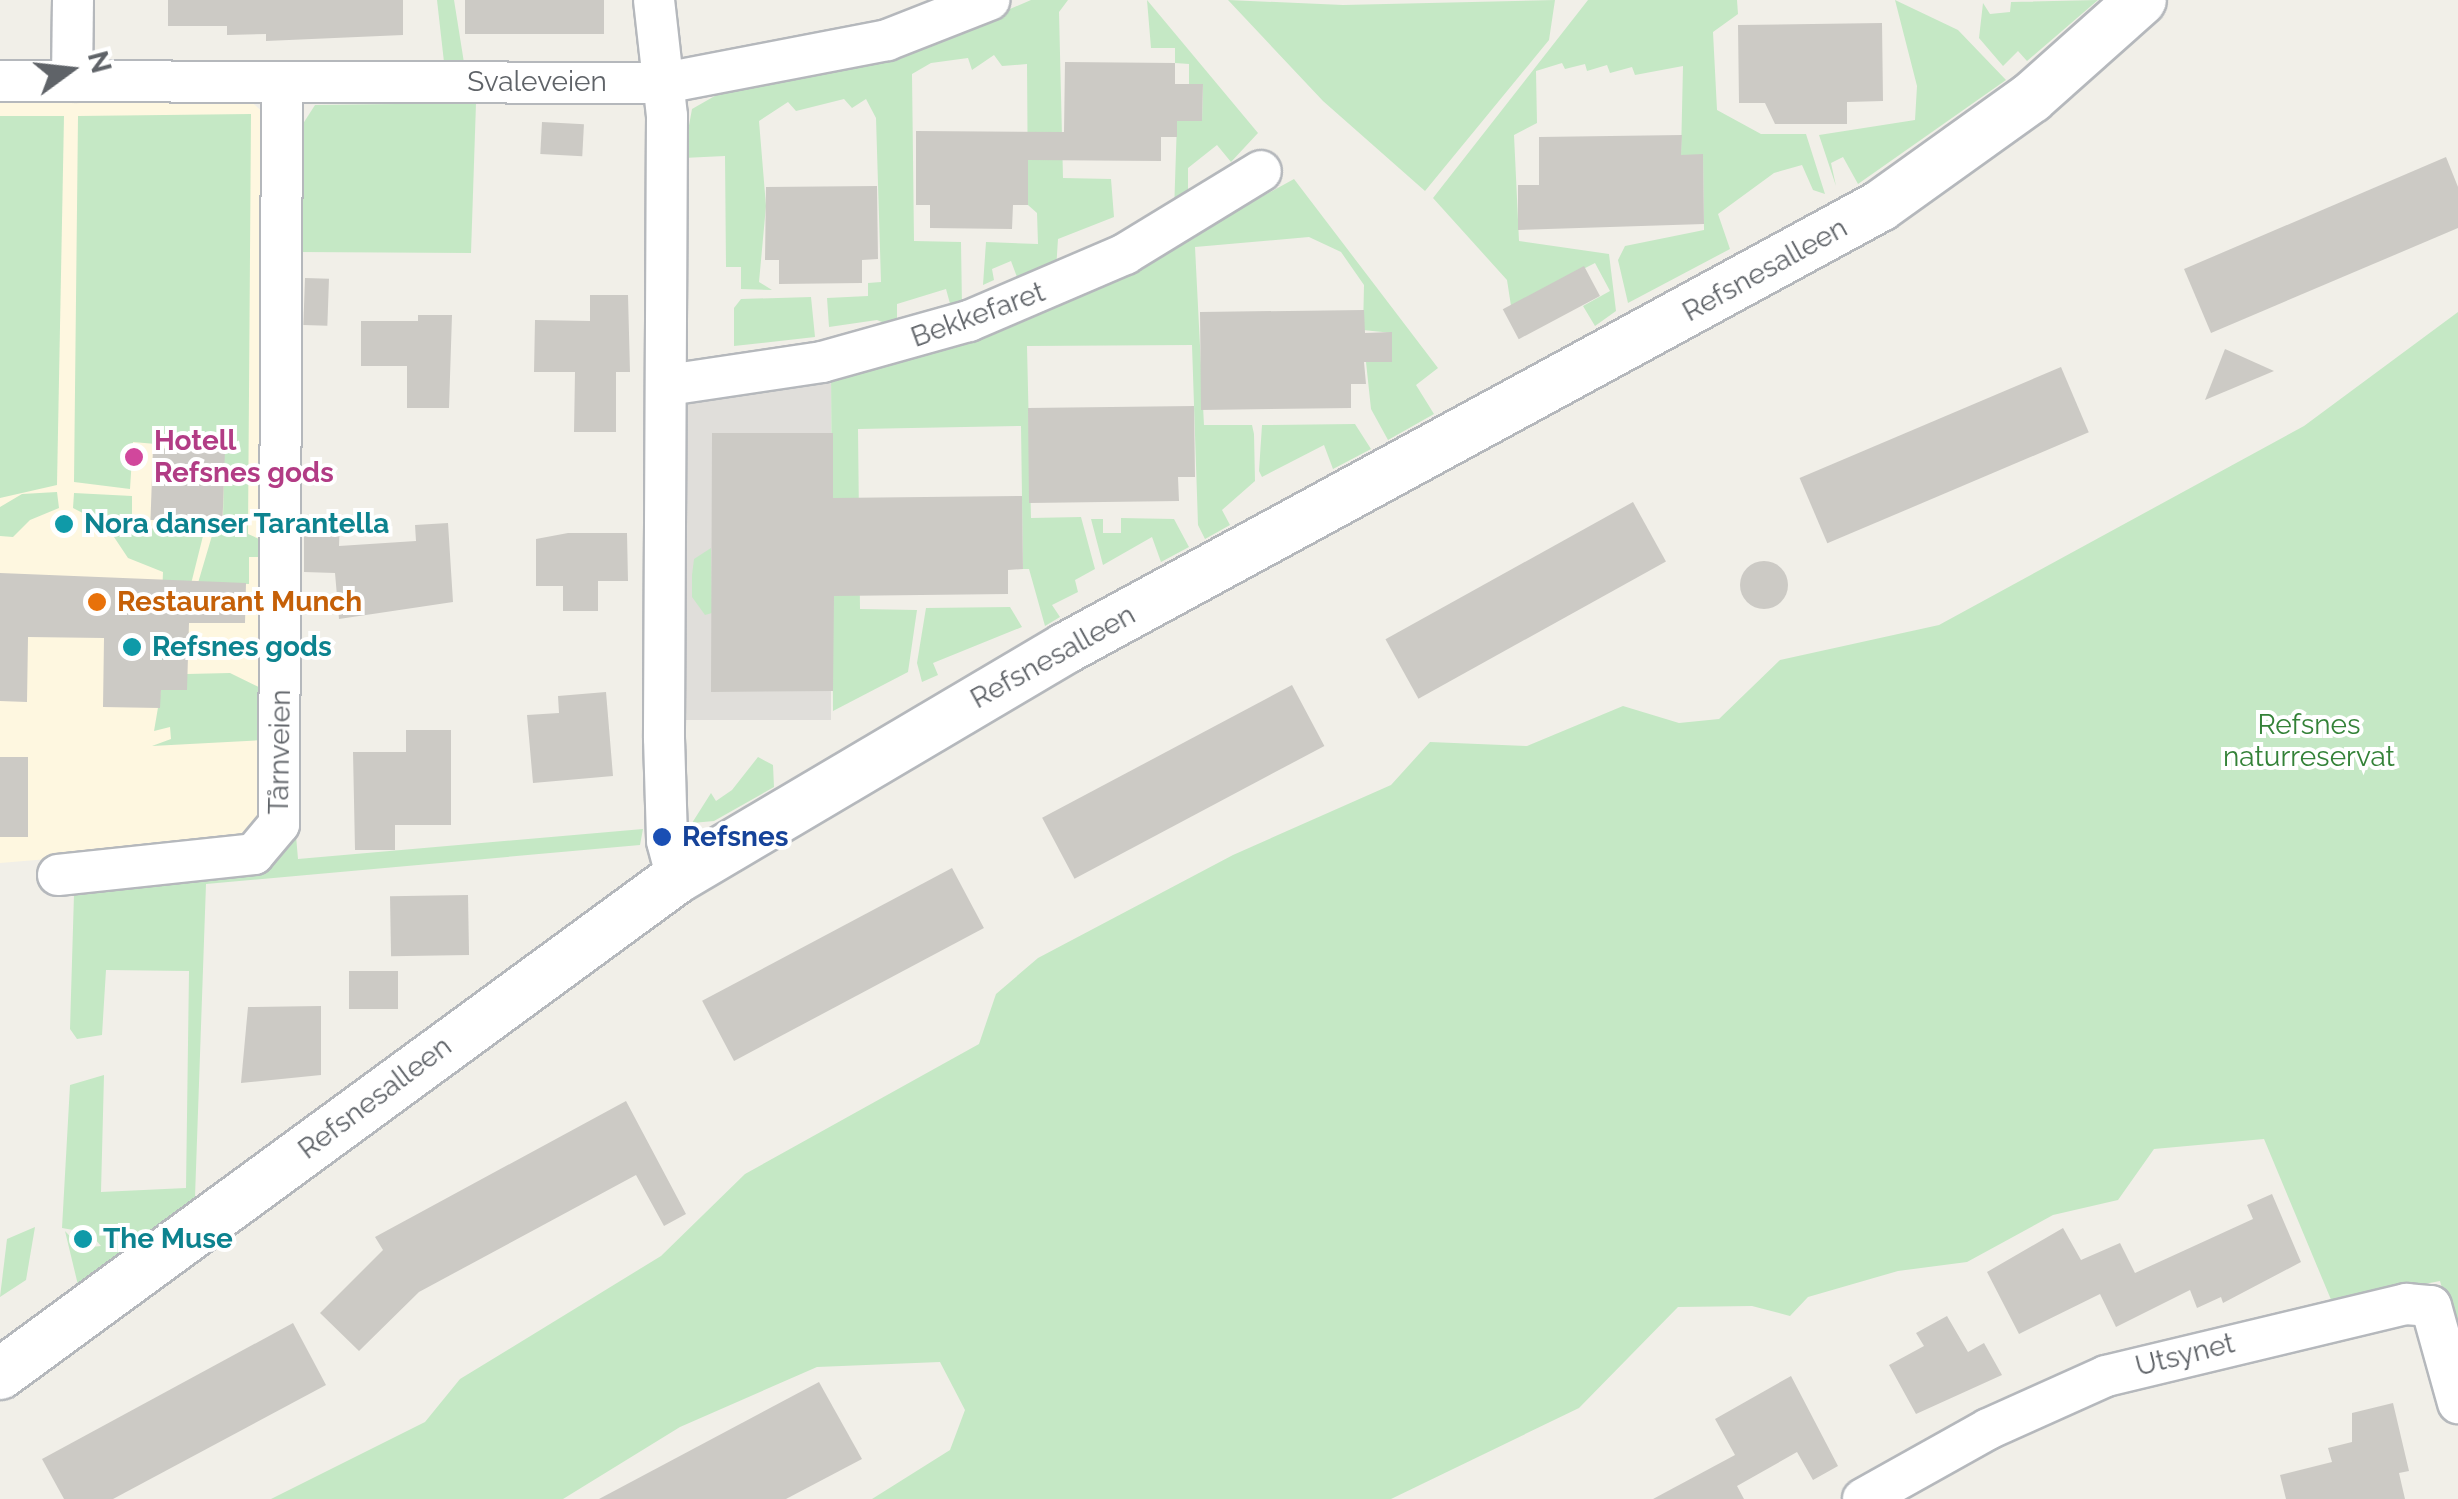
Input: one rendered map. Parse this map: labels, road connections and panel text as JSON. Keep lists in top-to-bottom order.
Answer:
{
  "streets": {
    "street": [
      "Svaleveien",
      "Refsnesalleen",
      "Bekkefaret",
      "Tårnveien",
      "Utsynet"
    ]
  },
  "crossings": [
    ["Svaleveien", "Tårnveien"]
  ],
  "parks": ["Refsnes naturreservat"],
  "places": [
    "Hotell Refsnes gods",
    "Nora danser Tarantella",
    "Restaurant Munch",
    "Refsnes gods",
    "Refsnes",
    "The Muse"
  ],
  "north": "right"
}
